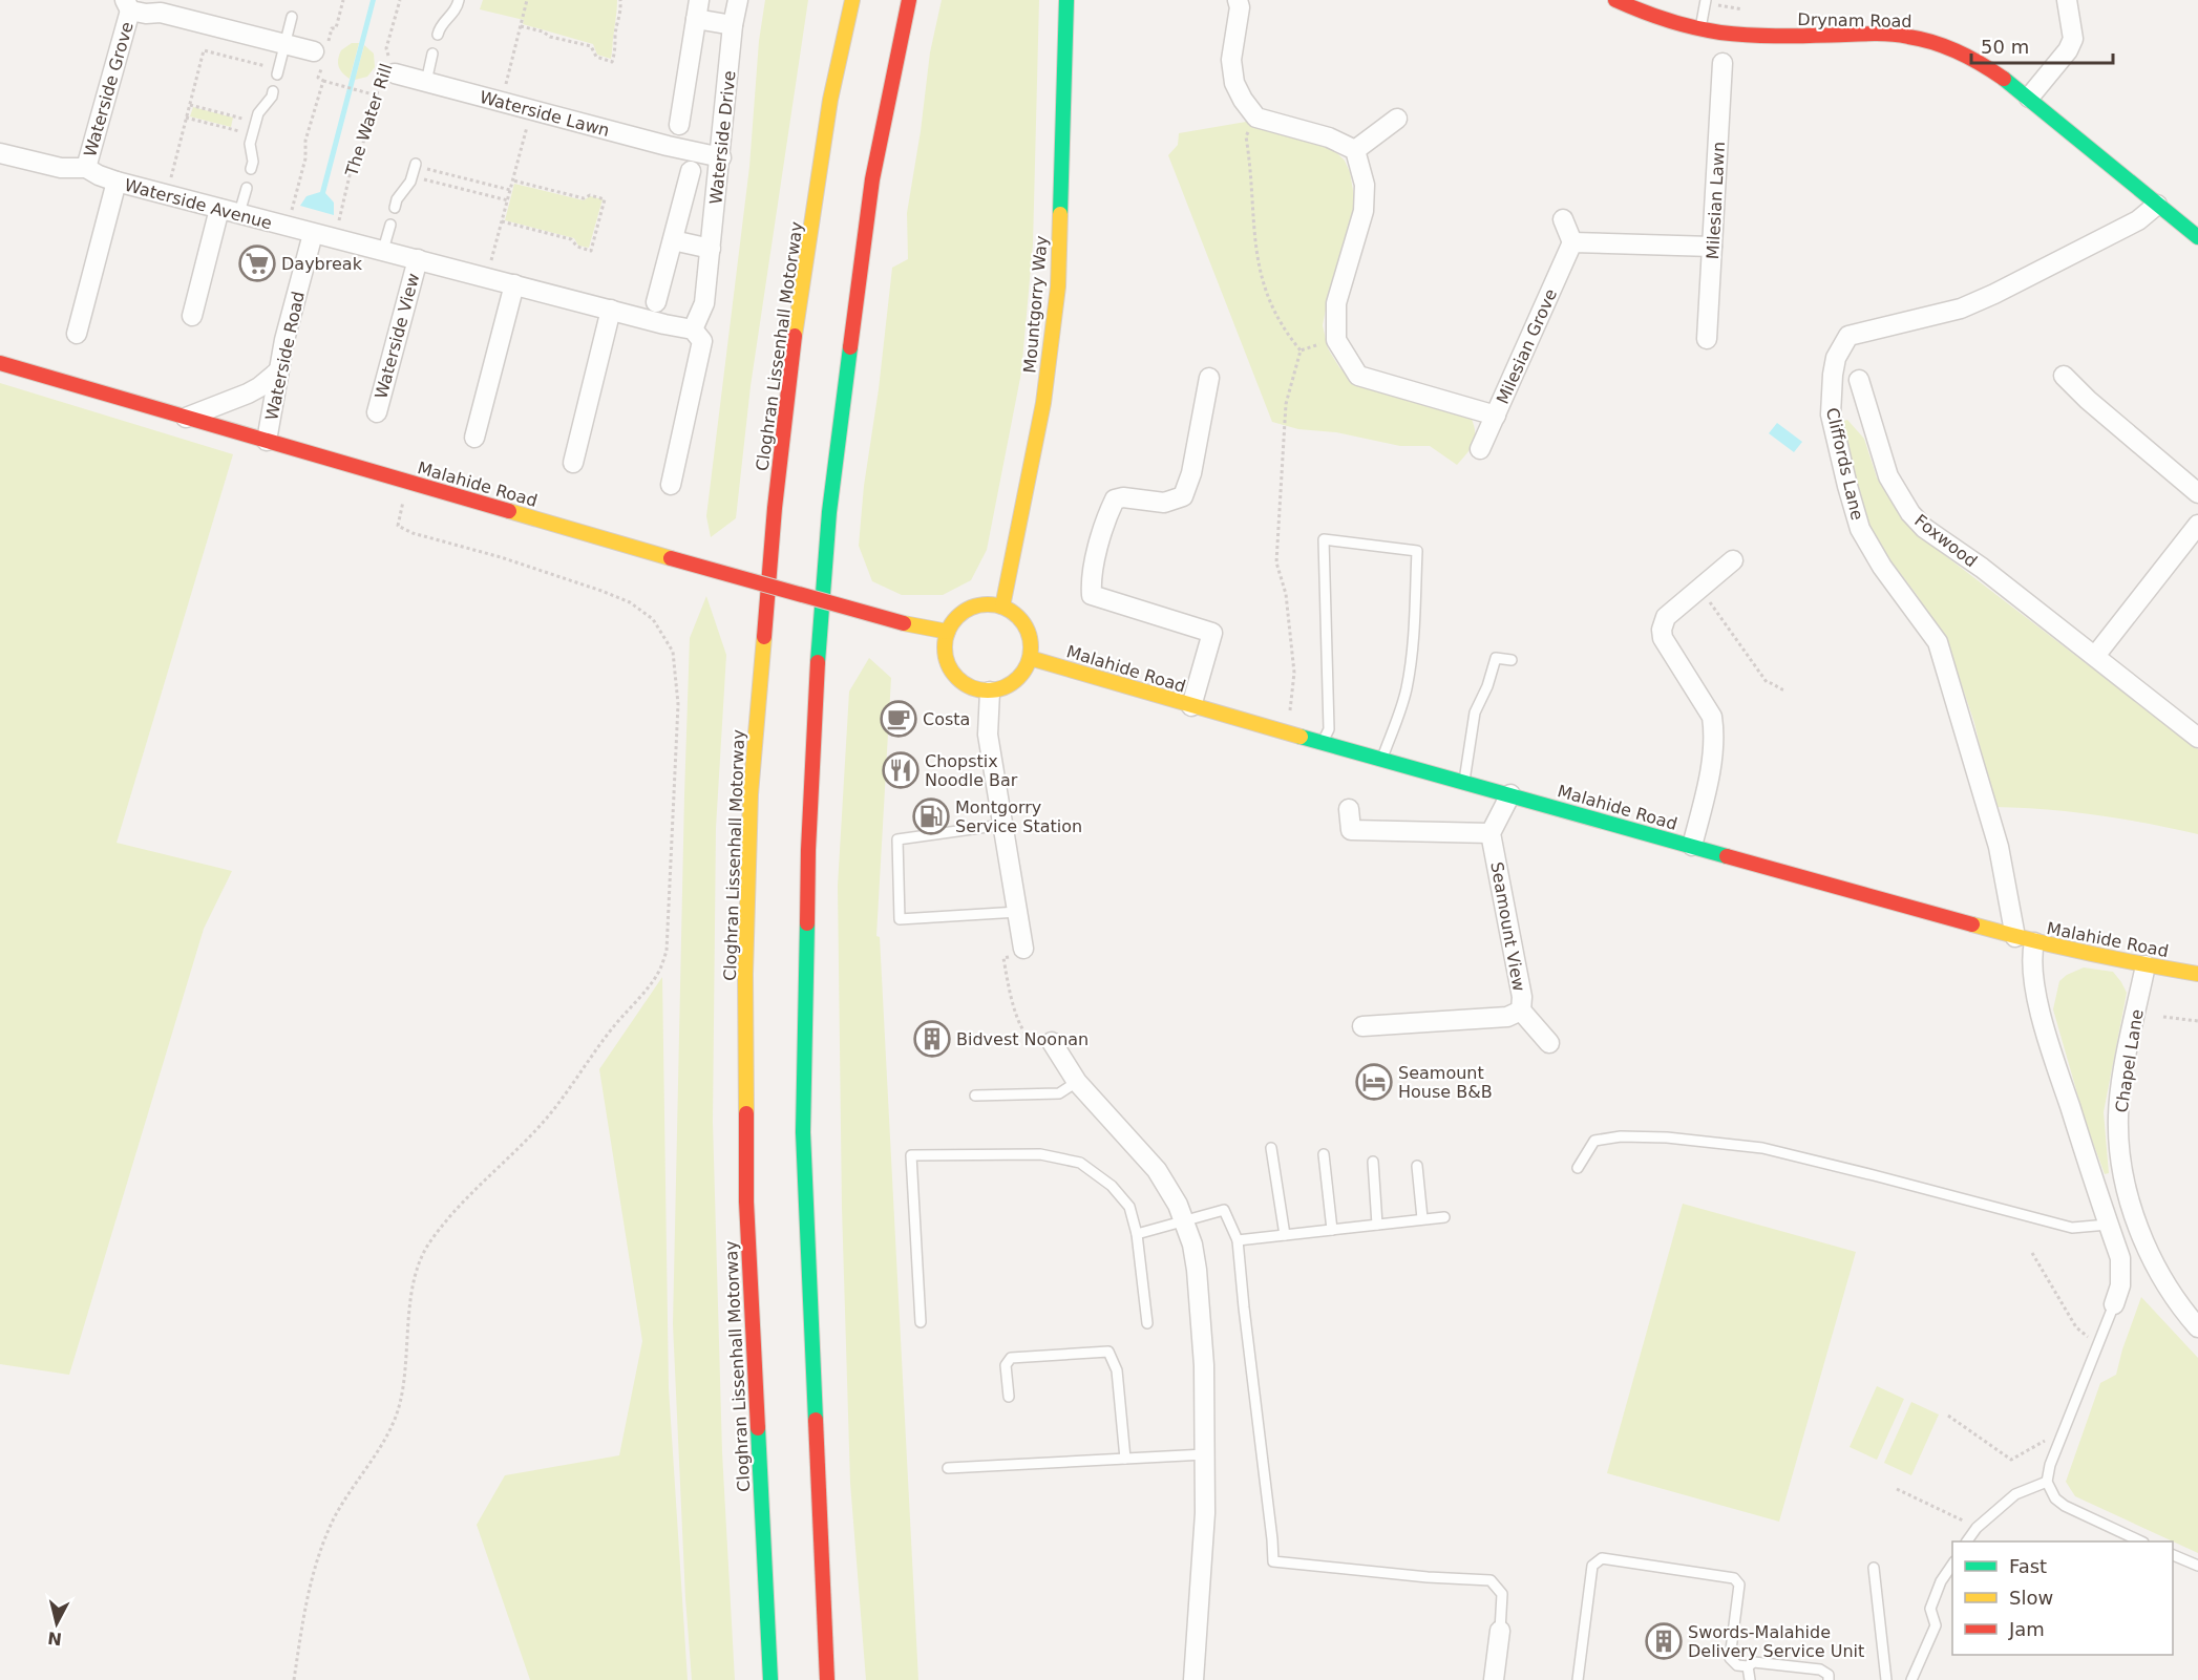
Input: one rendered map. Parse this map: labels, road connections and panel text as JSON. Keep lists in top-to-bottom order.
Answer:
{
  "streets": {
    "main road": [
      "Drynam Road",
      "Mountgorry Way",
      "Cloghran Lissenhall Motorway",
      "Malahide Road"
    ],
    "street": [
      "Waterside Grove",
      "Waterside Lawn",
      "Waterside Drive",
      "Milesian Lawn",
      "Waterside Avenue",
      "Waterside View",
      "Milesian Grove",
      "Waterside Road",
      "Cliffords Lane",
      "Foxwood",
      "Seamount View",
      "Chapel Lane"
    ],
    "path": ["The Water Rill"]
  },
  "crossings": [
    ["Drynam Road", "Cliffords Lane"],
    ["Waterside Grove", "Waterside Avenue"],
    ["Waterside Lawn", "The Water Rill"],
    ["Waterside Lawn", "Waterside Drive"],
    ["The Water Rill", "Waterside View"],
    ["Waterside Drive", "Waterside View"],
    ["Waterside Avenue", "Waterside View"],
    ["Waterside Avenue", "Waterside Road"],
    ["Mountgorry Way", "Malahide Road"],
    ["Waterside View", "Waterside Road"],
    ["Waterside Road", "Malahide Road"],
    ["Cliffords Lane", "Malahide Road"],
    ["Malahide Road", "Chapel Lane"]
  ],
  "places": {
    "supermarket": ["Daybreak"],
    "cafe": ["Costa"],
    "restaurant": ["Chopstix Noodle Bar"],
    "fuel station": ["Montgorry Service Station"],
    "building": ["Bidvest Noonan", "Swords-Malahide Delivery Service Unit"],
    "hotel": ["Seamount House B&B"]
  },
  "legend": ["Fast", "Slow", "Jam"],
  "scale_bar": "50 m",
  "north": "bottom"
}
